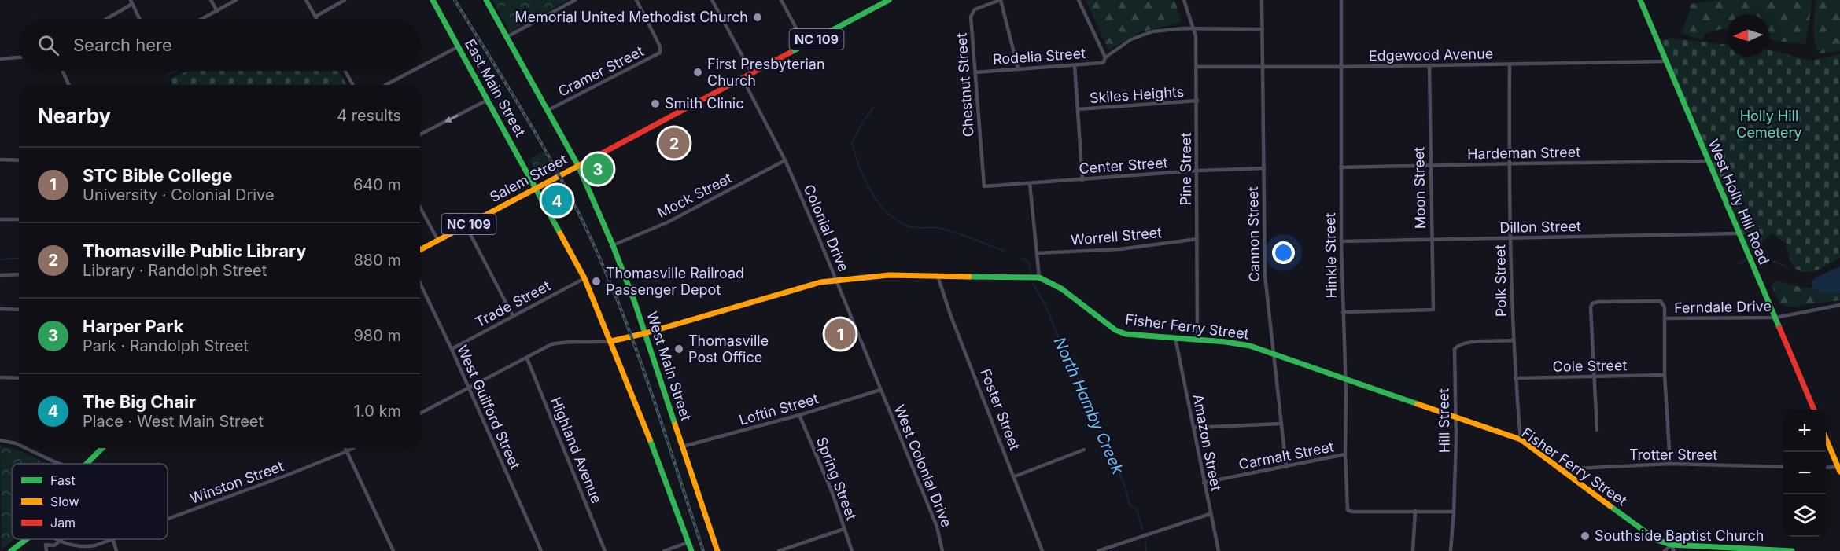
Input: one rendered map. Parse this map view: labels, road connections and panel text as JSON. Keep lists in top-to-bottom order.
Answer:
{
  "streets": {
    "street": [
      "NC 109",
      "Edgewood Avenue",
      "Rodelia Street",
      "Cramer Street",
      "Chestnut Street",
      "East Main Street",
      "Skiles Heights",
      "Hardeman Street",
      "Center Street",
      "Pine Street",
      "Salem Street",
      "Moon Street",
      "Mock Street",
      "West Holly Hill Road",
      "Dillon Street",
      "Colonial Drive",
      "Cannon Street",
      "Worrell Street",
      "Hinkle Street",
      "Polk Street",
      "Trade Street",
      "Ferndale Drive",
      "Fisher Ferry Street",
      "West Main Street",
      "Cole Street",
      "West Guilford Street",
      "Loftin Street",
      "Foster Street",
      "Hill Street",
      "Amazon Street",
      "Highland Avenue",
      "Trotter Street",
      "Carmalt Street",
      "West Colonial Drive",
      "Spring Street",
      "Winston Street"
    ]
  },
  "crossings": [
    ["NC 109", "Salem Street"],
    ["NC 109", "Colonial Drive"],
    ["NC 109", "West Main Street"],
    ["Edgewood Avenue", "Pine Street"],
    ["Edgewood Avenue", "Moon Street"],
    ["Edgewood Avenue", "West Holly Hill Road"],
    ["Edgewood Avenue", "Cannon Street"],
    ["Edgewood Avenue", "Hinkle Street"],
    ["Edgewood Avenue", "Polk Street"],
    ["Rodelia Street", "Chestnut Street"],
    ["Rodelia Street", "Pine Street"],
    ["Rodelia Street", "Cannon Street"],
    ["Chestnut Street", "Center Street"],
    ["East Main Street", "Salem Street"],
    ["Skiles Heights", "Pine Street"],
    ["Hardeman Street", "Moon Street"],
    ["Hardeman Street", "West Holly Hill Road"],
    ["Hardeman Street", "Hinkle Street"],
    ["Hardeman Street", "Polk Street"],
    ["Center Street", "Pine Street"],
    ["Center Street", "Cannon Street"],
    ["Pine Street", "Worrell Street"],
    ["Pine Street", "Fisher Ferry Street"],
    ["Salem Street", "West Main Street"],
    ["Moon Street", "Dillon Street"],
    ["Moon Street", "Hinkle Street"],
    ["Mock Street", "Colonial Drive"],
    ["Mock Street", "West Main Street"],
    ["West Holly Hill Road", "Dillon Street"],
    ["West Holly Hill Road", "Ferndale Drive"],
    ["Dillon Street", "Hinkle Street"],
    ["Dillon Street", "Polk Street"],
    ["Colonial Drive", "Fisher Ferry Street"],
    ["Colonial Drive", "Loftin Street"],
    ["Colonial Drive", "West Colonial Drive"],
    ["Cannon Street", "Fisher Ferry Street"],
    ["Cannon Street", "Carmalt Street"],
    ["Hinkle Street", "Fisher Ferry Street"],
    ["Hinkle Street", "Carmalt Street"],
    ["Polk Street", "Fisher Ferry Street"],
    ["Polk Street", "Cole Street"],
    ["Polk Street", "Hill Street"],
    ["Trade Street", "West Guilford Street"],
    ["Ferndale Drive", "Cole Street"],
    ["Fisher Ferry Street", "West Main Street"],
    ["Fisher Ferry Street", "Foster Street"],
    ["Fisher Ferry Street", "Hill Street"],
    ["Fisher Ferry Street", "Amazon Street"],
    ["Fisher Ferry Street", "Trotter Street"],
    ["West Main Street", "Loftin Street"],
    ["Loftin Street", "West Colonial Drive"],
    ["Loftin Street", "Spring Street"],
    ["Amazon Street", "Carmalt Street"]
  ],
  "water": ["North Hamby Creek"],
  "parks": ["Holly Hill Cemetery"],
  "places": [
    "Memorial United Methodist Church",
    "First Presbyterian Church",
    "Smith Clinic",
    "Thomasville Railroad Passenger Depot",
    "Thomasville Post Office",
    "Southside Baptist Church"
  ],
  "legend": ["Fast", "Slow", "Jam"],
  "north": "left",
  "page": {
    "search": "Search here",
    "heading": ["Nearby", "4 results"],
    "pins": [
      "2",
      "3",
      "4",
      "1"
    ],
    "list": [
      {
        "mark": "1",
        "name": "STC Bible College",
        "note": "University · Colonial Drive",
        "value": "640 m"
      },
      {
        "mark": "2",
        "name": "Thomasville Public Library",
        "note": "Library · Randolph Street",
        "value": "880 m"
      },
      {
        "mark": "3",
        "name": "Harper Park",
        "note": "Park · Randolph Street",
        "value": "980 m"
      },
      {
        "mark": "4",
        "name": "The Big Chair",
        "note": "Place · West Main Street",
        "value": "1.0 km"
      }
    ],
    "map_buttons": ["+", "−"]
  }
}
